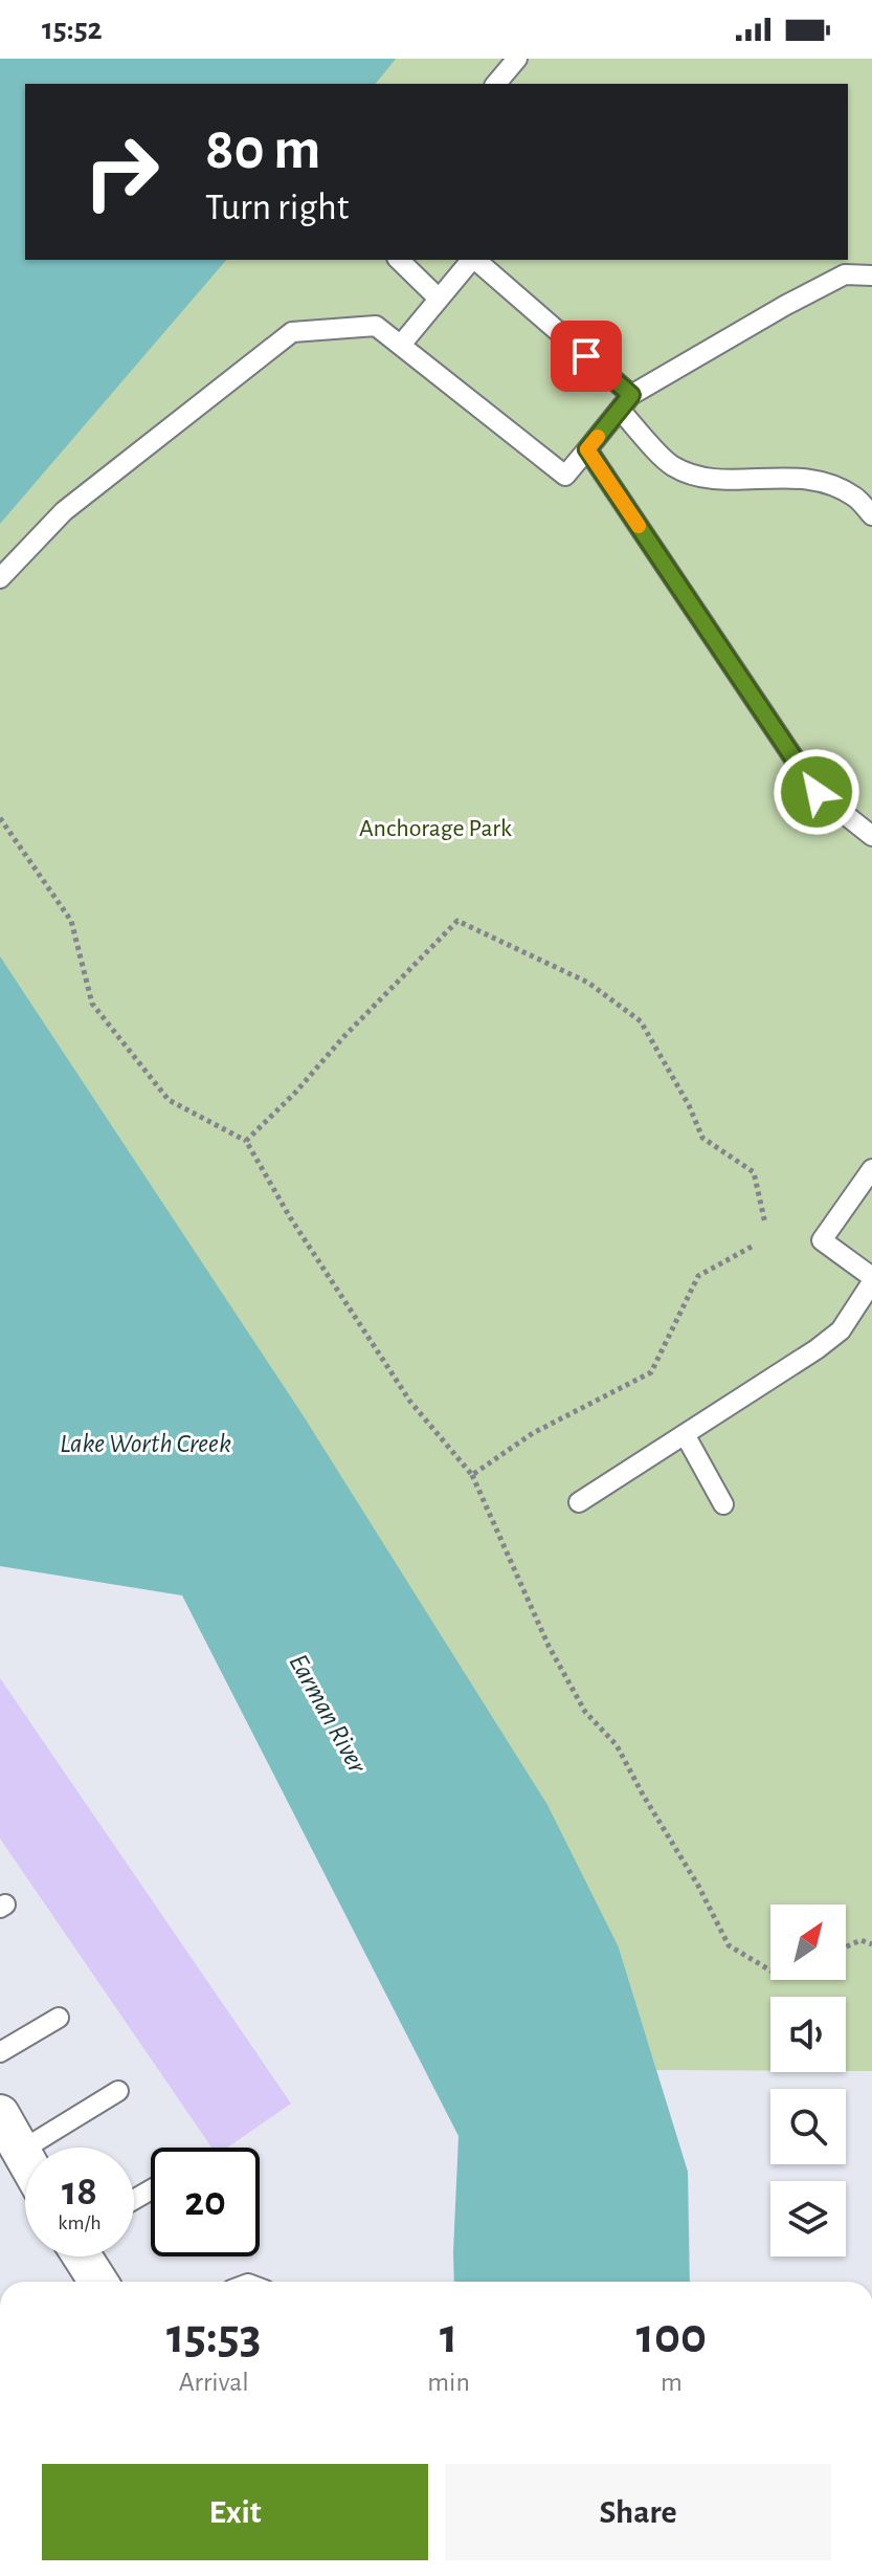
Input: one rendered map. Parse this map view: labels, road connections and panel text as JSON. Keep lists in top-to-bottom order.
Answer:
{
  "water": ["Lake Worth Creek", "Earman River"],
  "parks": ["Anchorage Park"],
  "north": "top right",
  "page": {
    "status": "15:52",
    "turn": ["80 m", "Turn right"],
    "speed": "18 km/h",
    "limit": "20",
    "eta": [
      "15:53",
      "Arrival",
      "1",
      "min",
      "100",
      "m"
    ],
    "buttons": ["Exit", "Share"]
  }
}
